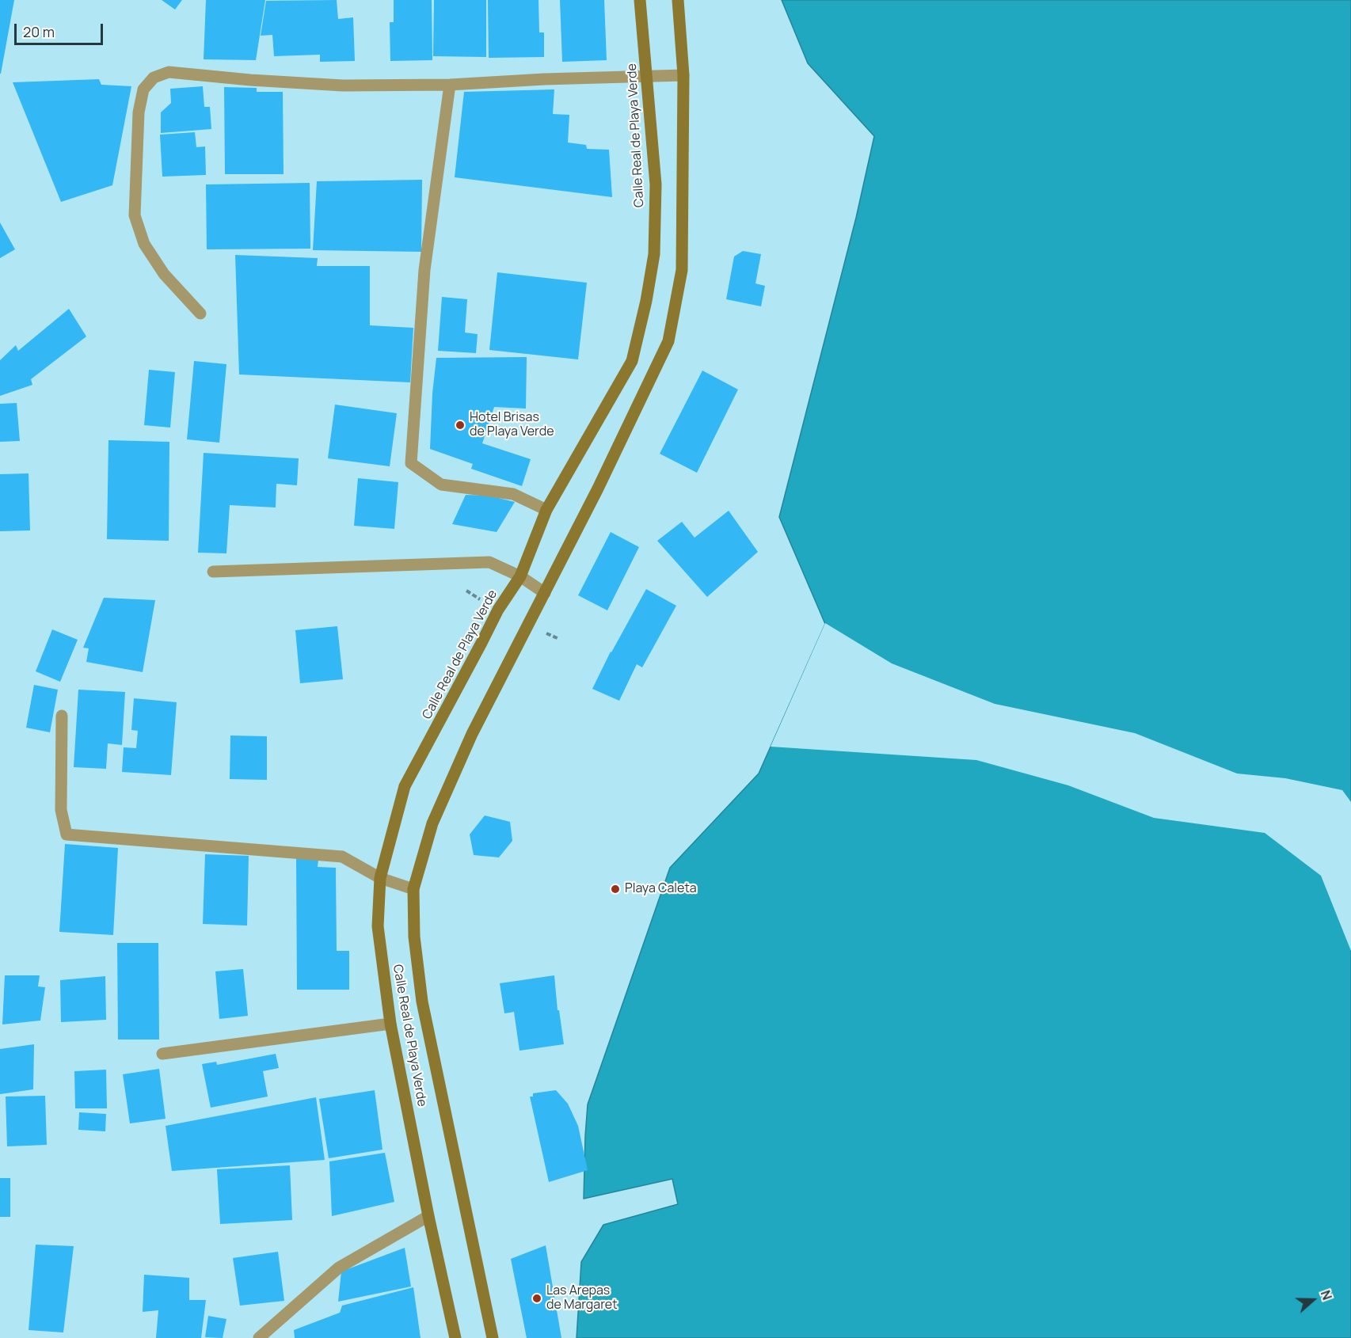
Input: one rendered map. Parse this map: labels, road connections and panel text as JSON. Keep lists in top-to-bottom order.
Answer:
{
  "streets": {
    "street": ["Calle Real de Playa Verde"]
  },
  "places": ["Hotel Brisas de Playa Verde", "Playa Caleta", "Las Arepas de Margaret"],
  "scale_bar": "20 m",
  "north": "right"
}
